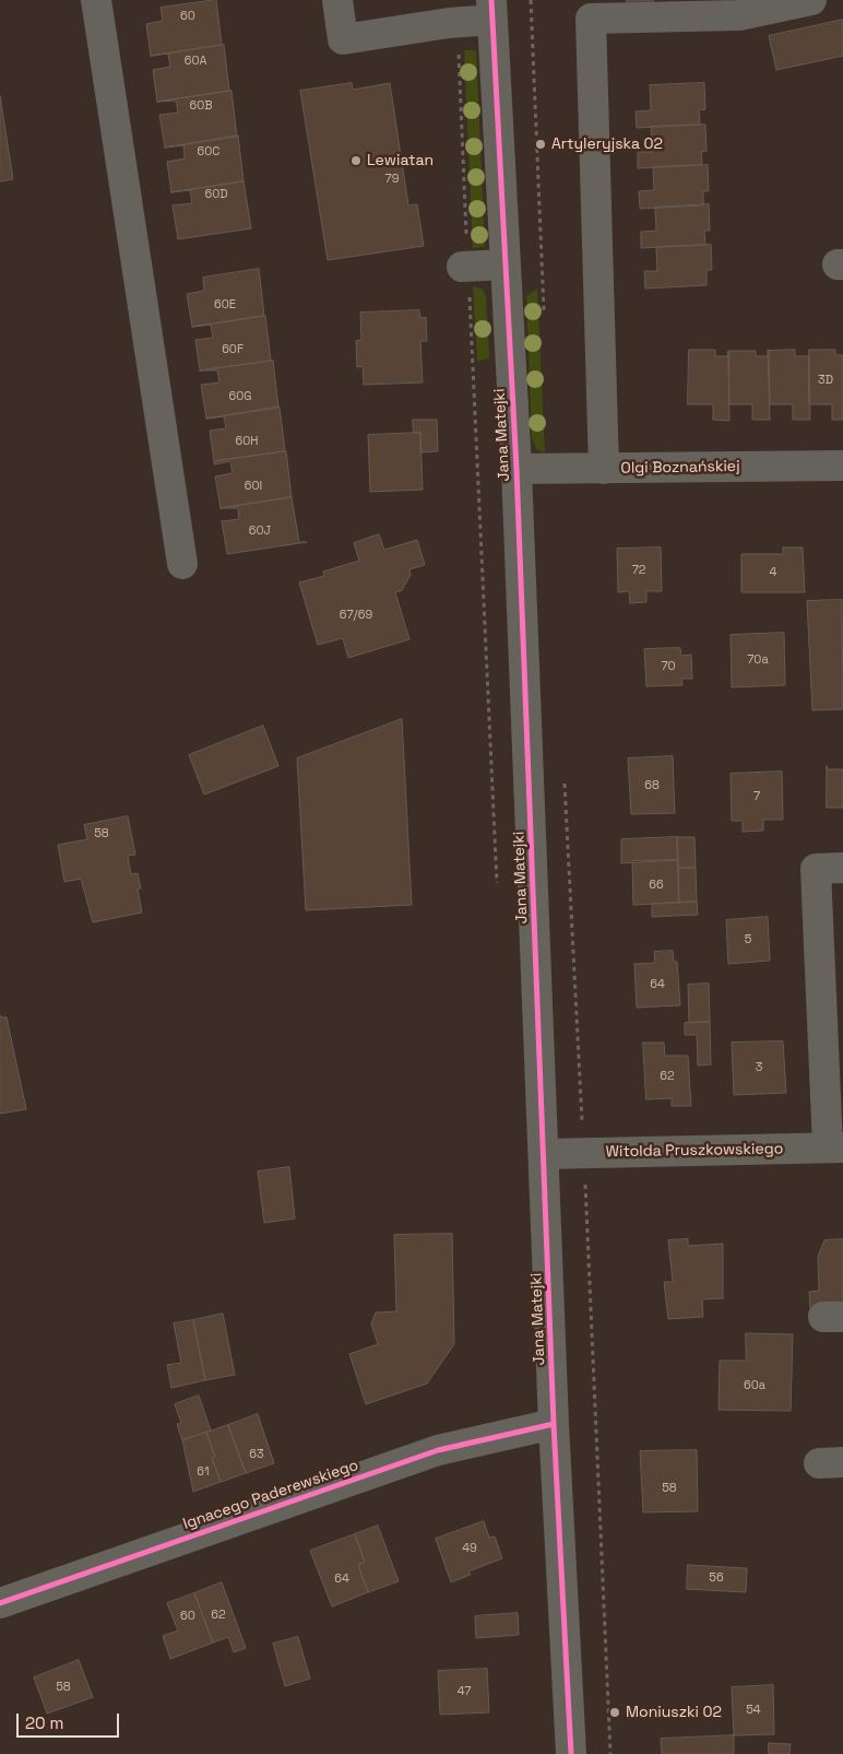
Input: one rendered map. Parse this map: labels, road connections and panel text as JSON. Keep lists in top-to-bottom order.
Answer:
{
  "streets": {
    "street": [
      "Jana Matejki",
      "Olgi Boznańskiej",
      "Witolda Pruszkowskiego",
      "Ignacego Paderewskiego"
    ]
  },
  "crossings": [
    ["Jana Matejki", "Olgi Boznańskiej"],
    ["Jana Matejki", "Witolda Pruszkowskiego"],
    ["Jana Matejki", "Ignacego Paderewskiego"]
  ],
  "places": ["Artyleryjska 02", "Lewiatan", "Moniuszki 02"],
  "house_numbers": [
    "60",
    "60A",
    "60B",
    "60C",
    "79",
    "60D",
    "60E",
    "60F",
    "3D",
    "60G",
    "60H",
    "60I",
    "60J",
    "72",
    "4",
    "67/69",
    "70a",
    "70",
    "68",
    "7",
    "58",
    "66",
    "5",
    "64",
    "3",
    "62",
    "60a",
    "63",
    "61",
    "58",
    "49",
    "56",
    "64",
    "62",
    "60",
    "58",
    "47",
    "54"
  ],
  "scale_bar": "20 m"
}
